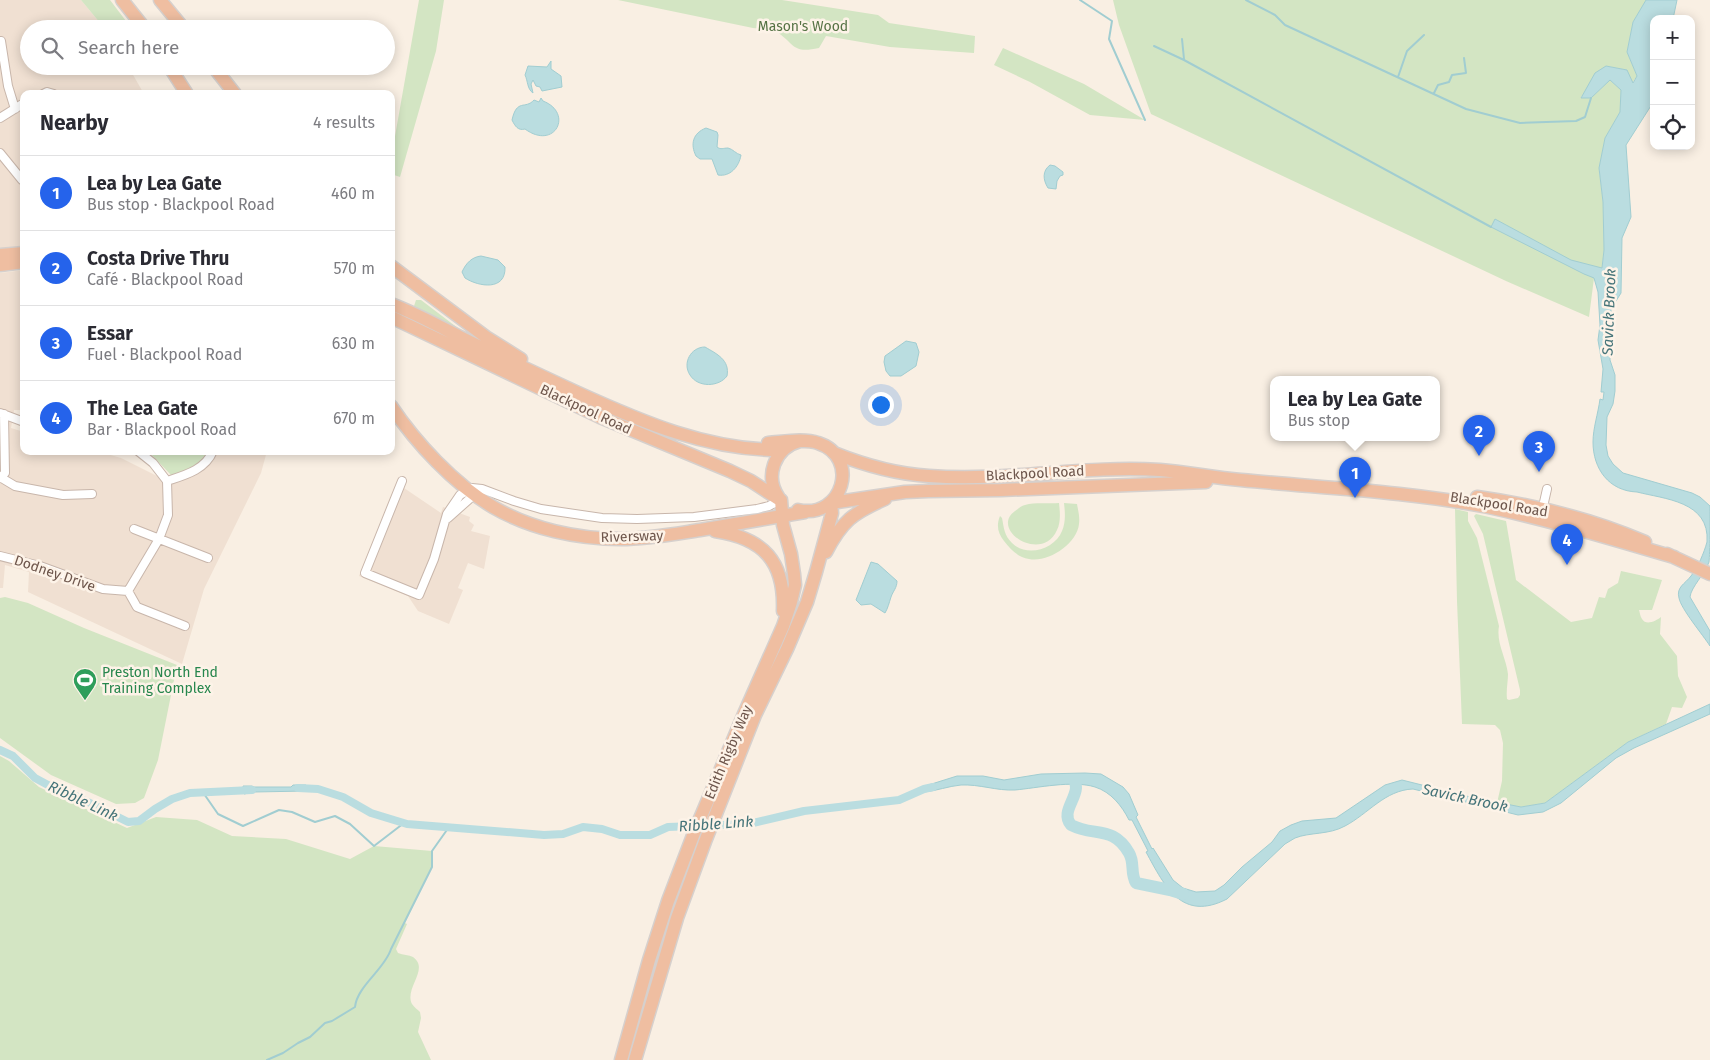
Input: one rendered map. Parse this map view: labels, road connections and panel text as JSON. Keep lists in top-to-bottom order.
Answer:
{
  "streets": {
    "highway": ["Blackpool Road", "Riversway", "Edith Rigby Way"],
    "street": ["Dodney Drive"]
  },
  "crossings": [
    ["Blackpool Road", "Riversway"],
    ["Blackpool Road", "Edith Rigby Way"],
    ["Riversway", "Edith Rigby Way"]
  ],
  "water": ["Savick Brook", "Ribble Link"],
  "parks": ["Mason's Wood"],
  "places": {
    "sports": ["Preston North End Training Complex"]
  },
  "page": {
    "map_buttons": ["+", "−"],
    "search": "Search here",
    "heading": ["Nearby", "4 results"],
    "list": [
      {
        "mark": "1",
        "name": "Lea by Lea Gate",
        "note": "Bus stop · Blackpool Road",
        "value": "460 m"
      },
      {
        "mark": "2",
        "name": "Costa Drive Thru",
        "note": "Café · Blackpool Road",
        "value": "570 m"
      },
      {
        "mark": "3",
        "name": "Essar",
        "note": "Fuel · Blackpool Road",
        "value": "630 m"
      },
      {
        "mark": "4",
        "name": "The Lea Gate",
        "note": "Bar · Blackpool Road",
        "value": "670 m"
      }
    ],
    "popup": ["Lea by Lea Gate", "Bus stop"],
    "pins": [
      "2",
      "3",
      "1",
      "4"
    ]
  }
}
